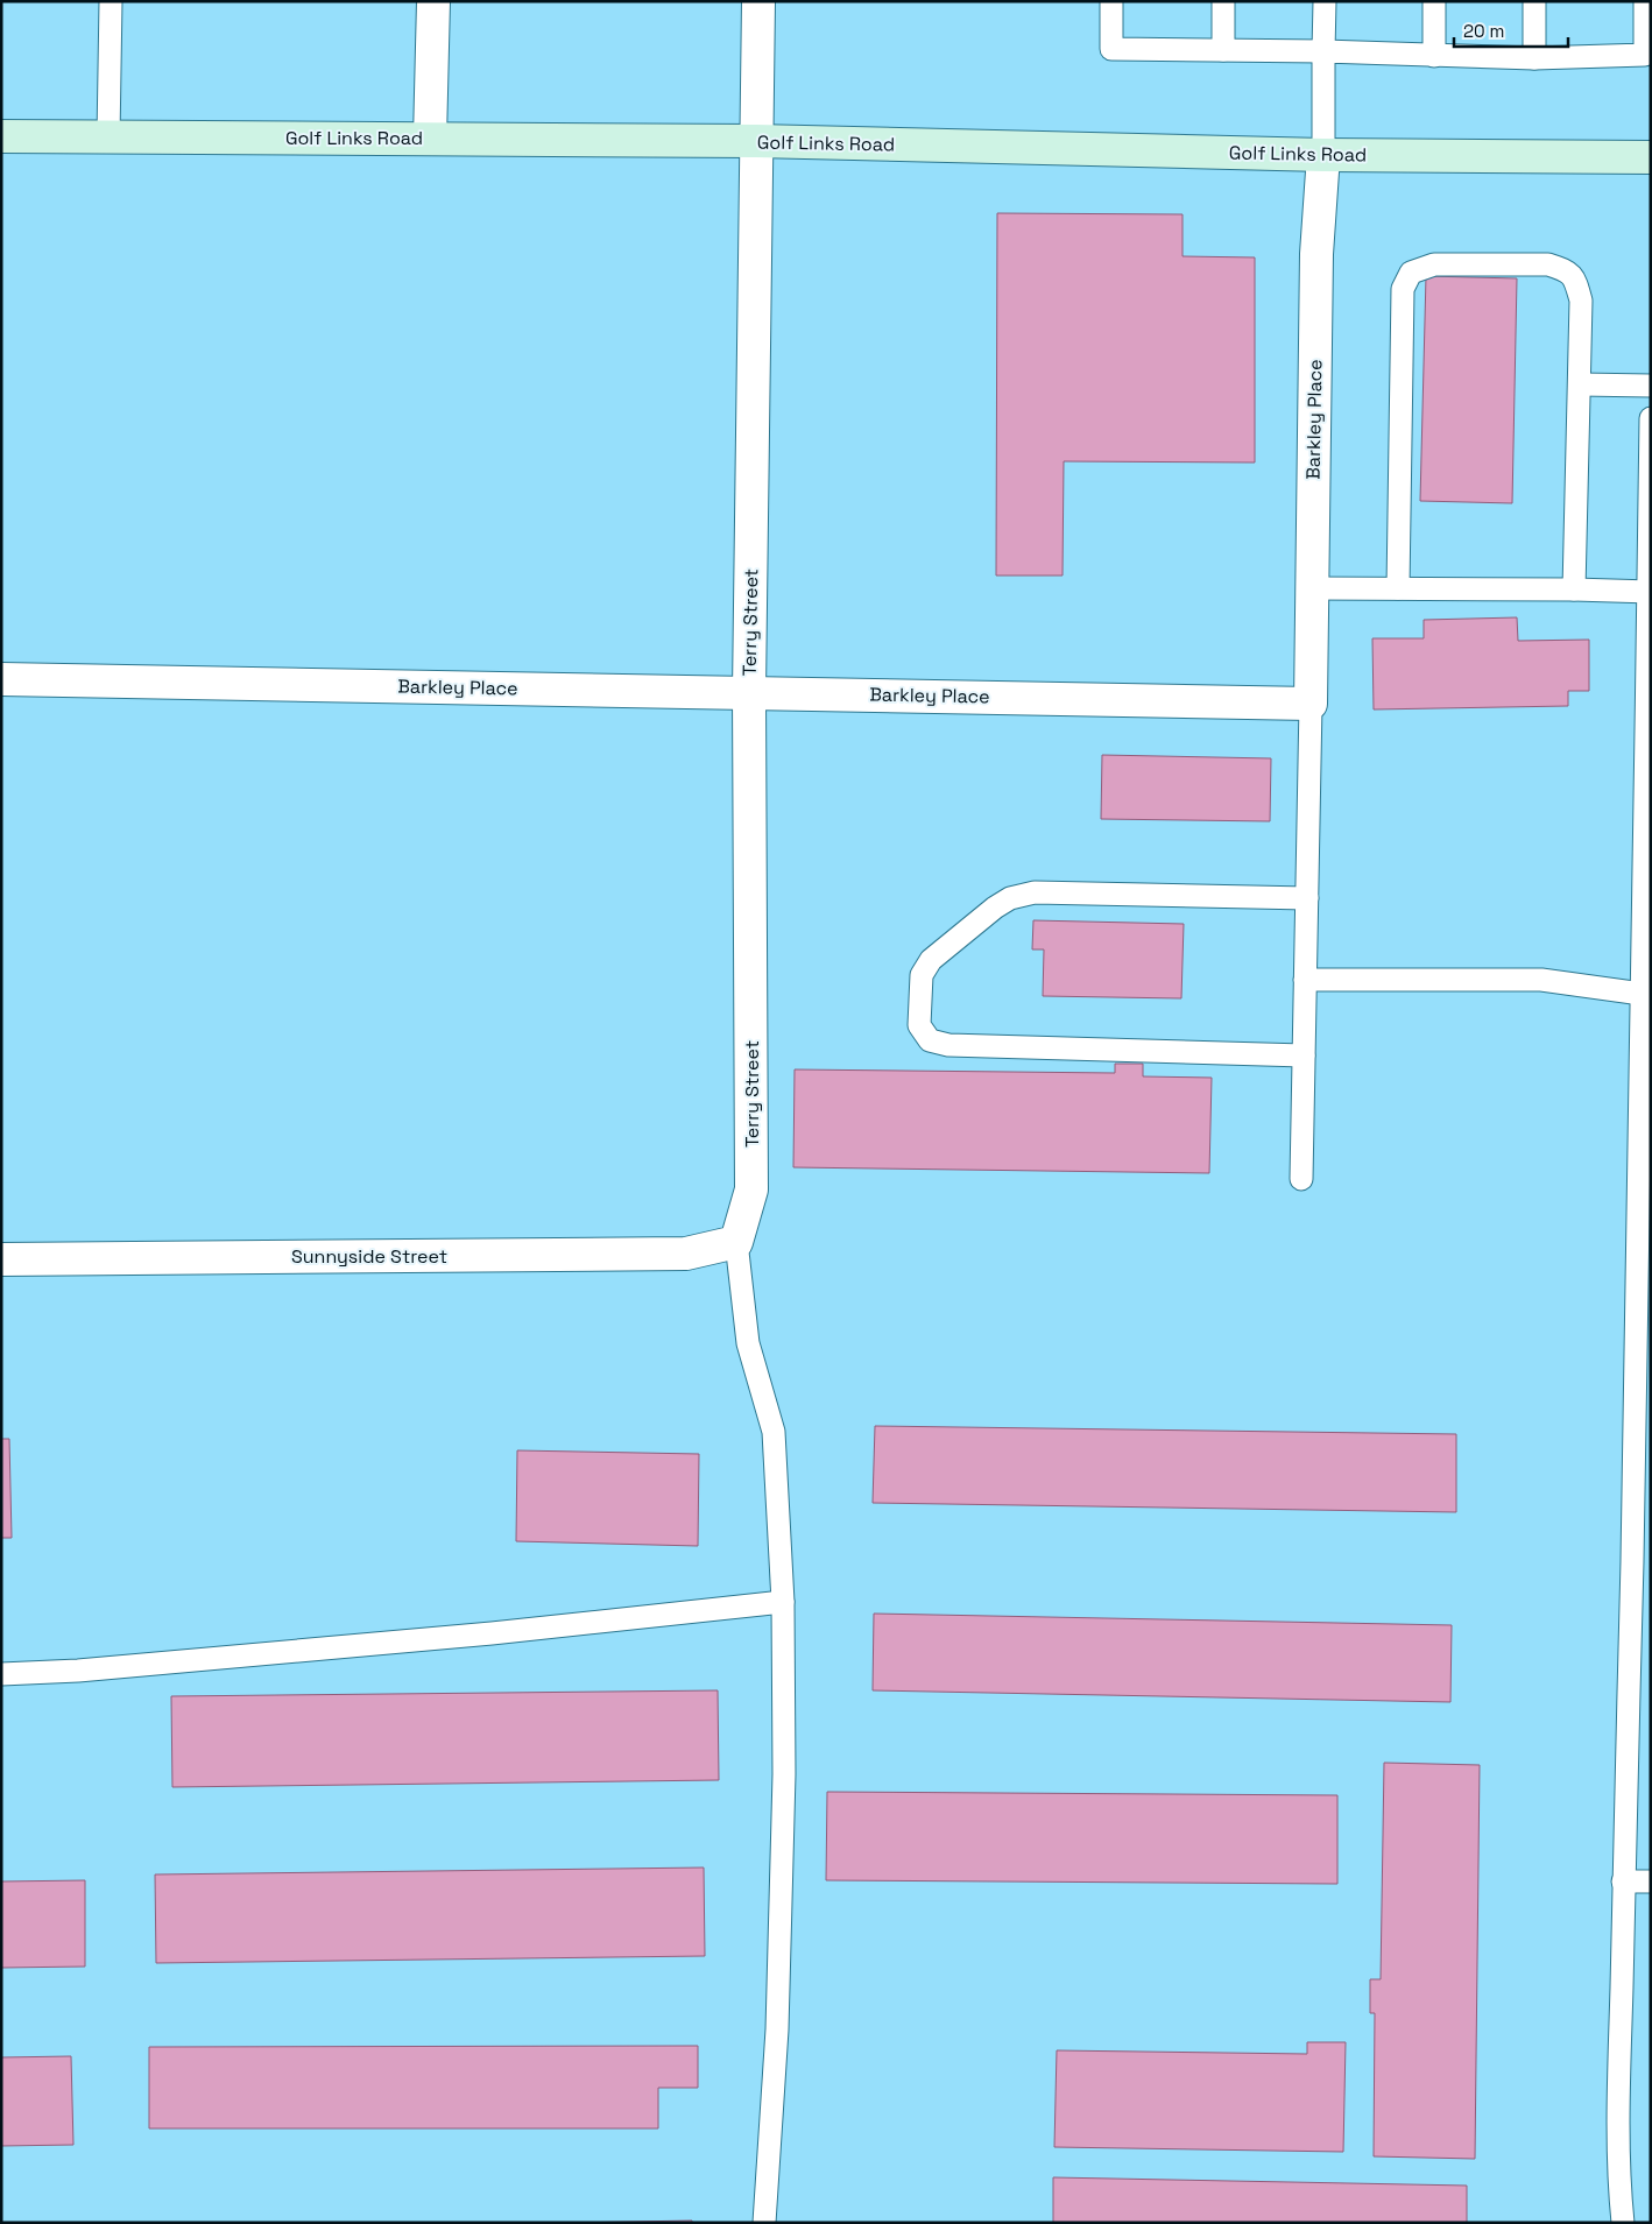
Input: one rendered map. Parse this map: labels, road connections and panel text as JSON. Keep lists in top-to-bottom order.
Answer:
{
  "streets": {
    "street": [
      "Golf Links Road",
      "Barkley Place",
      "Terry Street",
      "Sunnyside Street"
    ]
  },
  "crossings": [
    ["Golf Links Road", "Barkley Place"],
    ["Golf Links Road", "Terry Street"],
    ["Barkley Place", "Terry Street"],
    ["Terry Street", "Sunnyside Street"]
  ],
  "scale_bar": "20 m"
}
